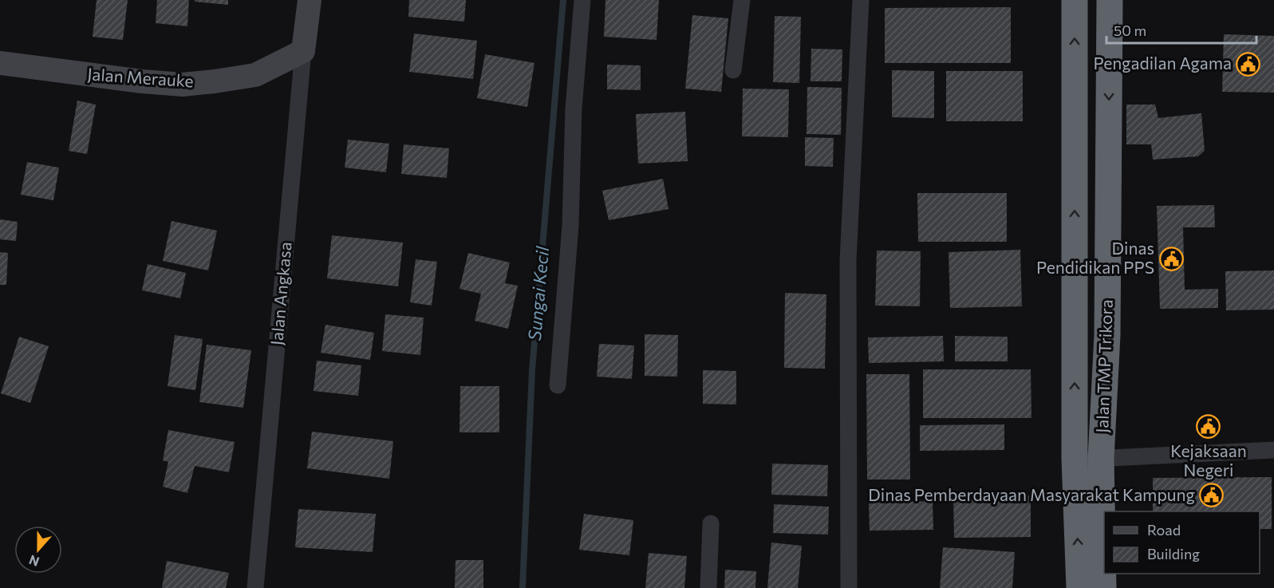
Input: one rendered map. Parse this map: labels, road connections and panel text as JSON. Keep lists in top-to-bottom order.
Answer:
{
  "streets": {
    "highway": ["Jalan TMP Trikora"],
    "street": ["Jalan Merauke", "Jalan Angkasa"]
  },
  "crossings": [
    ["Jalan Merauke", "Jalan Angkasa"]
  ],
  "water": ["Sungai Kecil"],
  "places": {
    "public building": [
      "Pengadilan Agama",
      "Dinas Pendidikan PPS",
      "Kejaksaan Negeri",
      "Dinas Pemberdayaan Masyarakat Kampung"
    ]
  },
  "legend": ["Road", "Building"],
  "scale_bar": "50 m",
  "north": "bottom"
}
